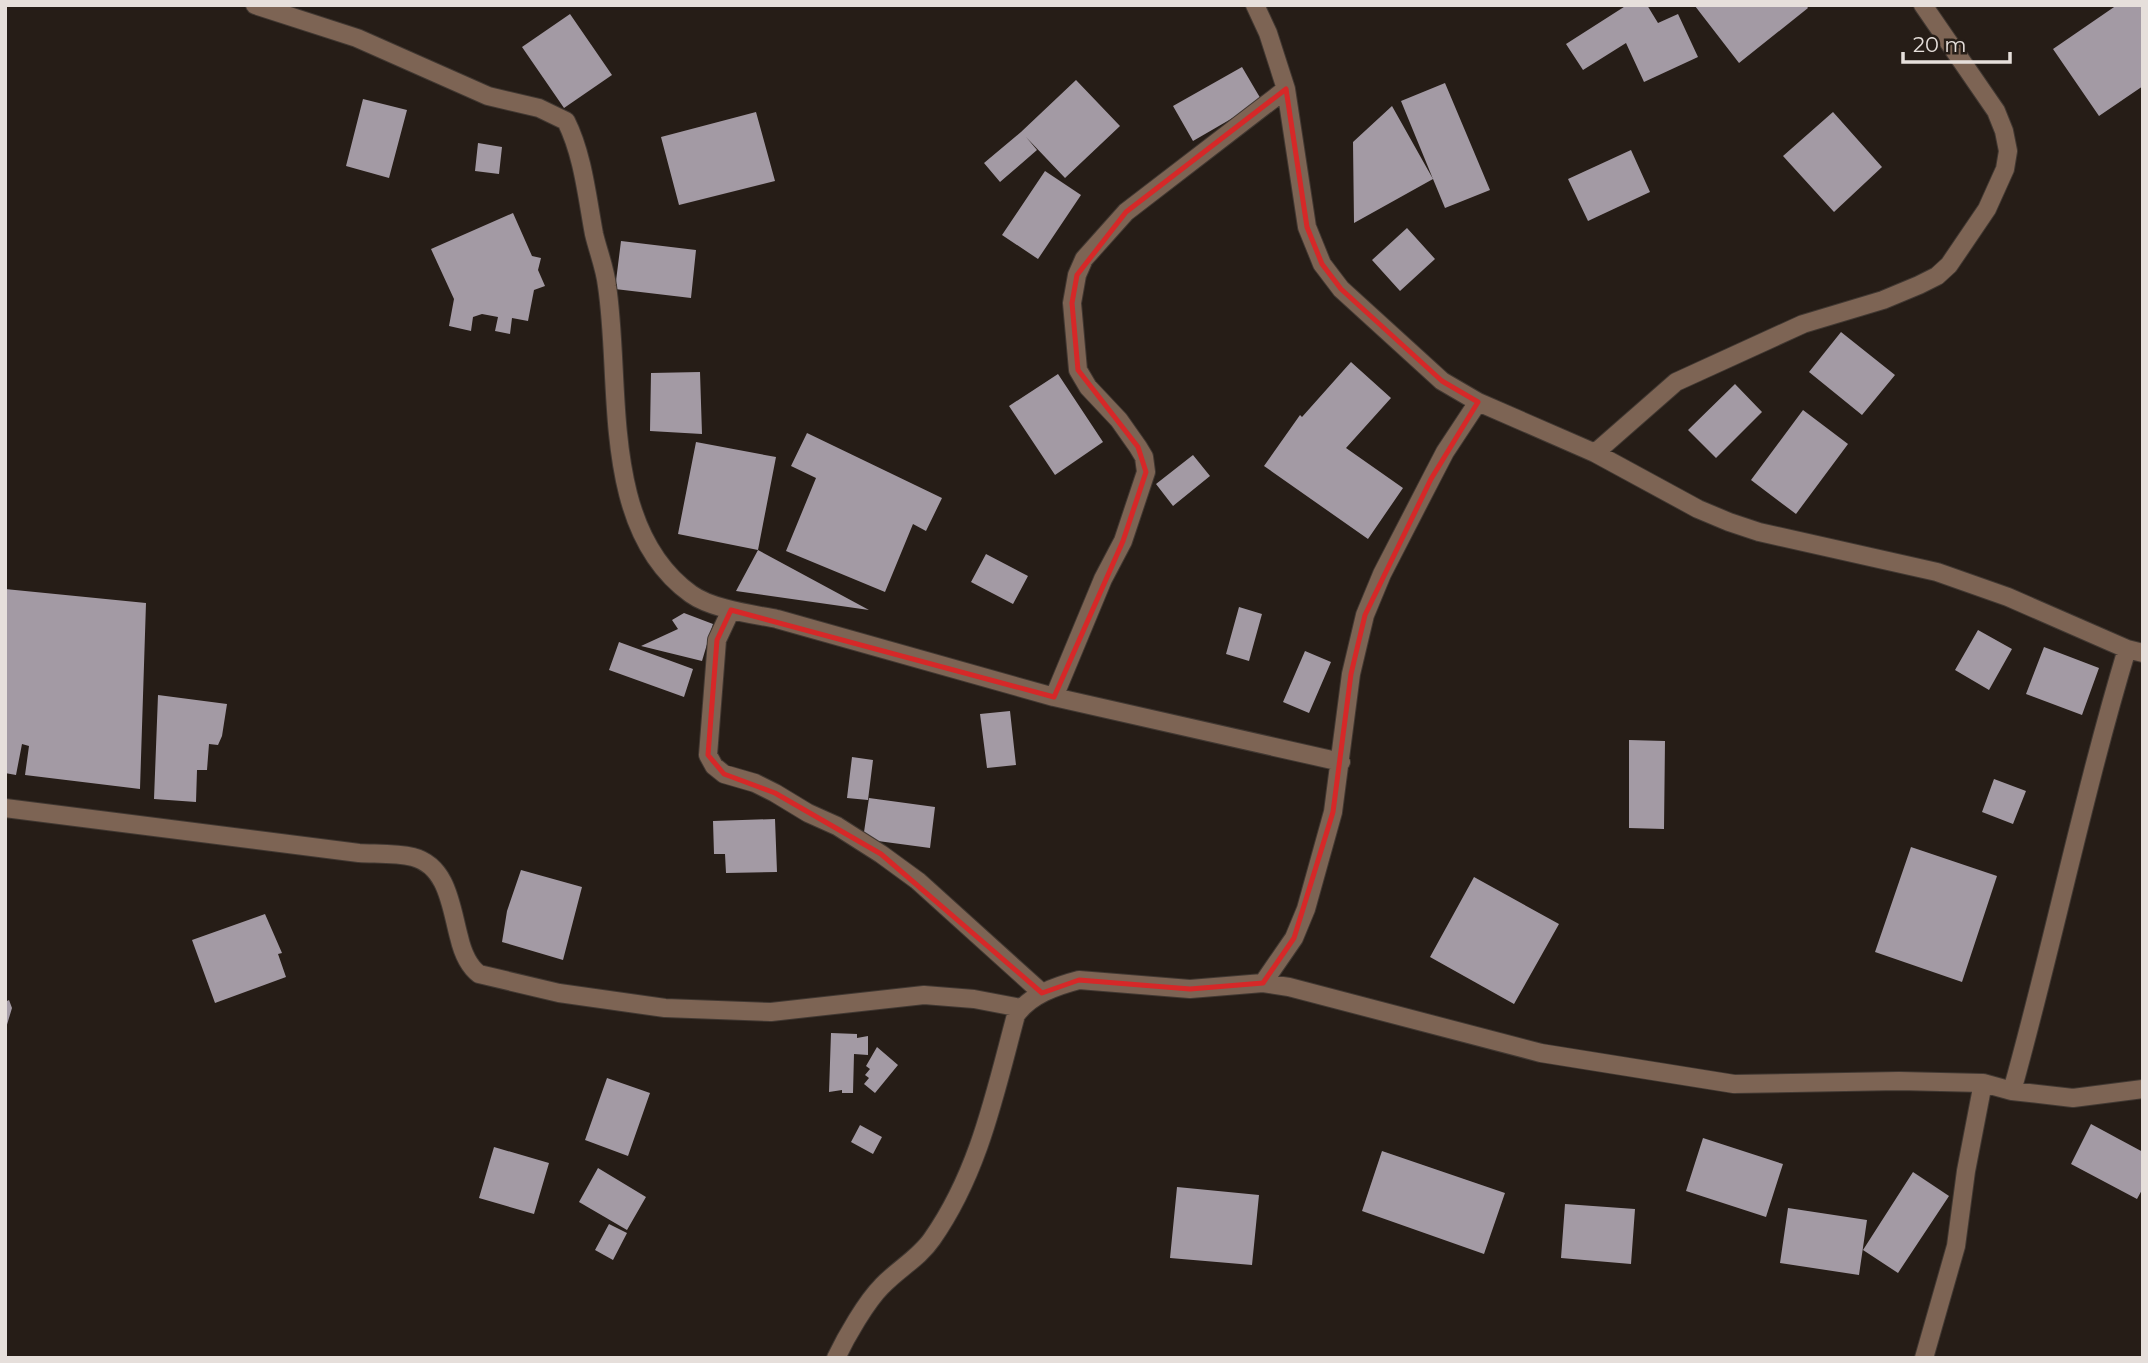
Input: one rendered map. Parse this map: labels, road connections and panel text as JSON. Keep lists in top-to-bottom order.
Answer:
{
  "scale_bar": "20 m"
}
